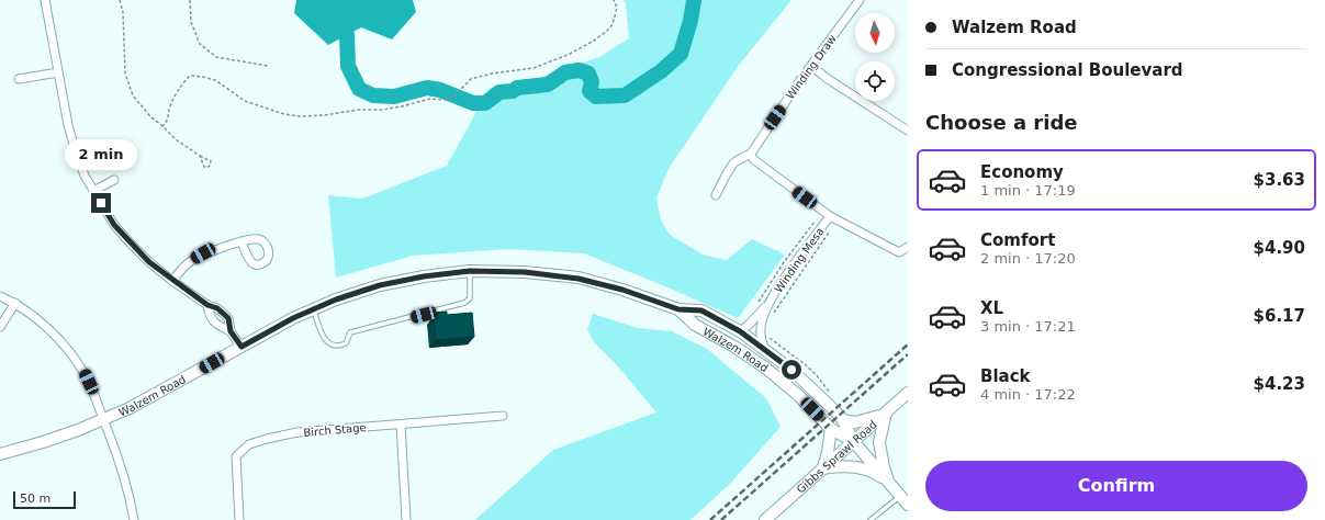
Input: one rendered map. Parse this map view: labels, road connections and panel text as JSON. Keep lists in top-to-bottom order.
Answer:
{
  "streets": {
    "main road": ["Walzem Road", "Gibbs Sprawl Road"],
    "street": ["Winding Draw", "Winding Mesa", "Birch Stage"]
  },
  "crossings": [
    ["Winding Mesa", "Walzem Road"],
    ["Walzem Road", "Gibbs Sprawl Road"]
  ],
  "scale_bar": "50 m",
  "north": "bottom",
  "page": {
    "banner": ["Walzem Road", "Congressional Boulevard"],
    "heading": "Choose a ride",
    "bubble": "2 min",
    "list": [
      {
        "name": "Economy",
        "note": "1 min · 17:19",
        "value": "$3.63"
      },
      {
        "name": "Comfort",
        "note": "2 min · 17:20",
        "value": "$4.90"
      },
      {
        "name": "XL",
        "note": "3 min · 17:21",
        "value": "$6.17"
      },
      {
        "name": "Black",
        "note": "4 min · 17:22",
        "value": "$4.23"
      }
    ],
    "buttons": "Confirm",
    "scale": "50 m"
  }
}
